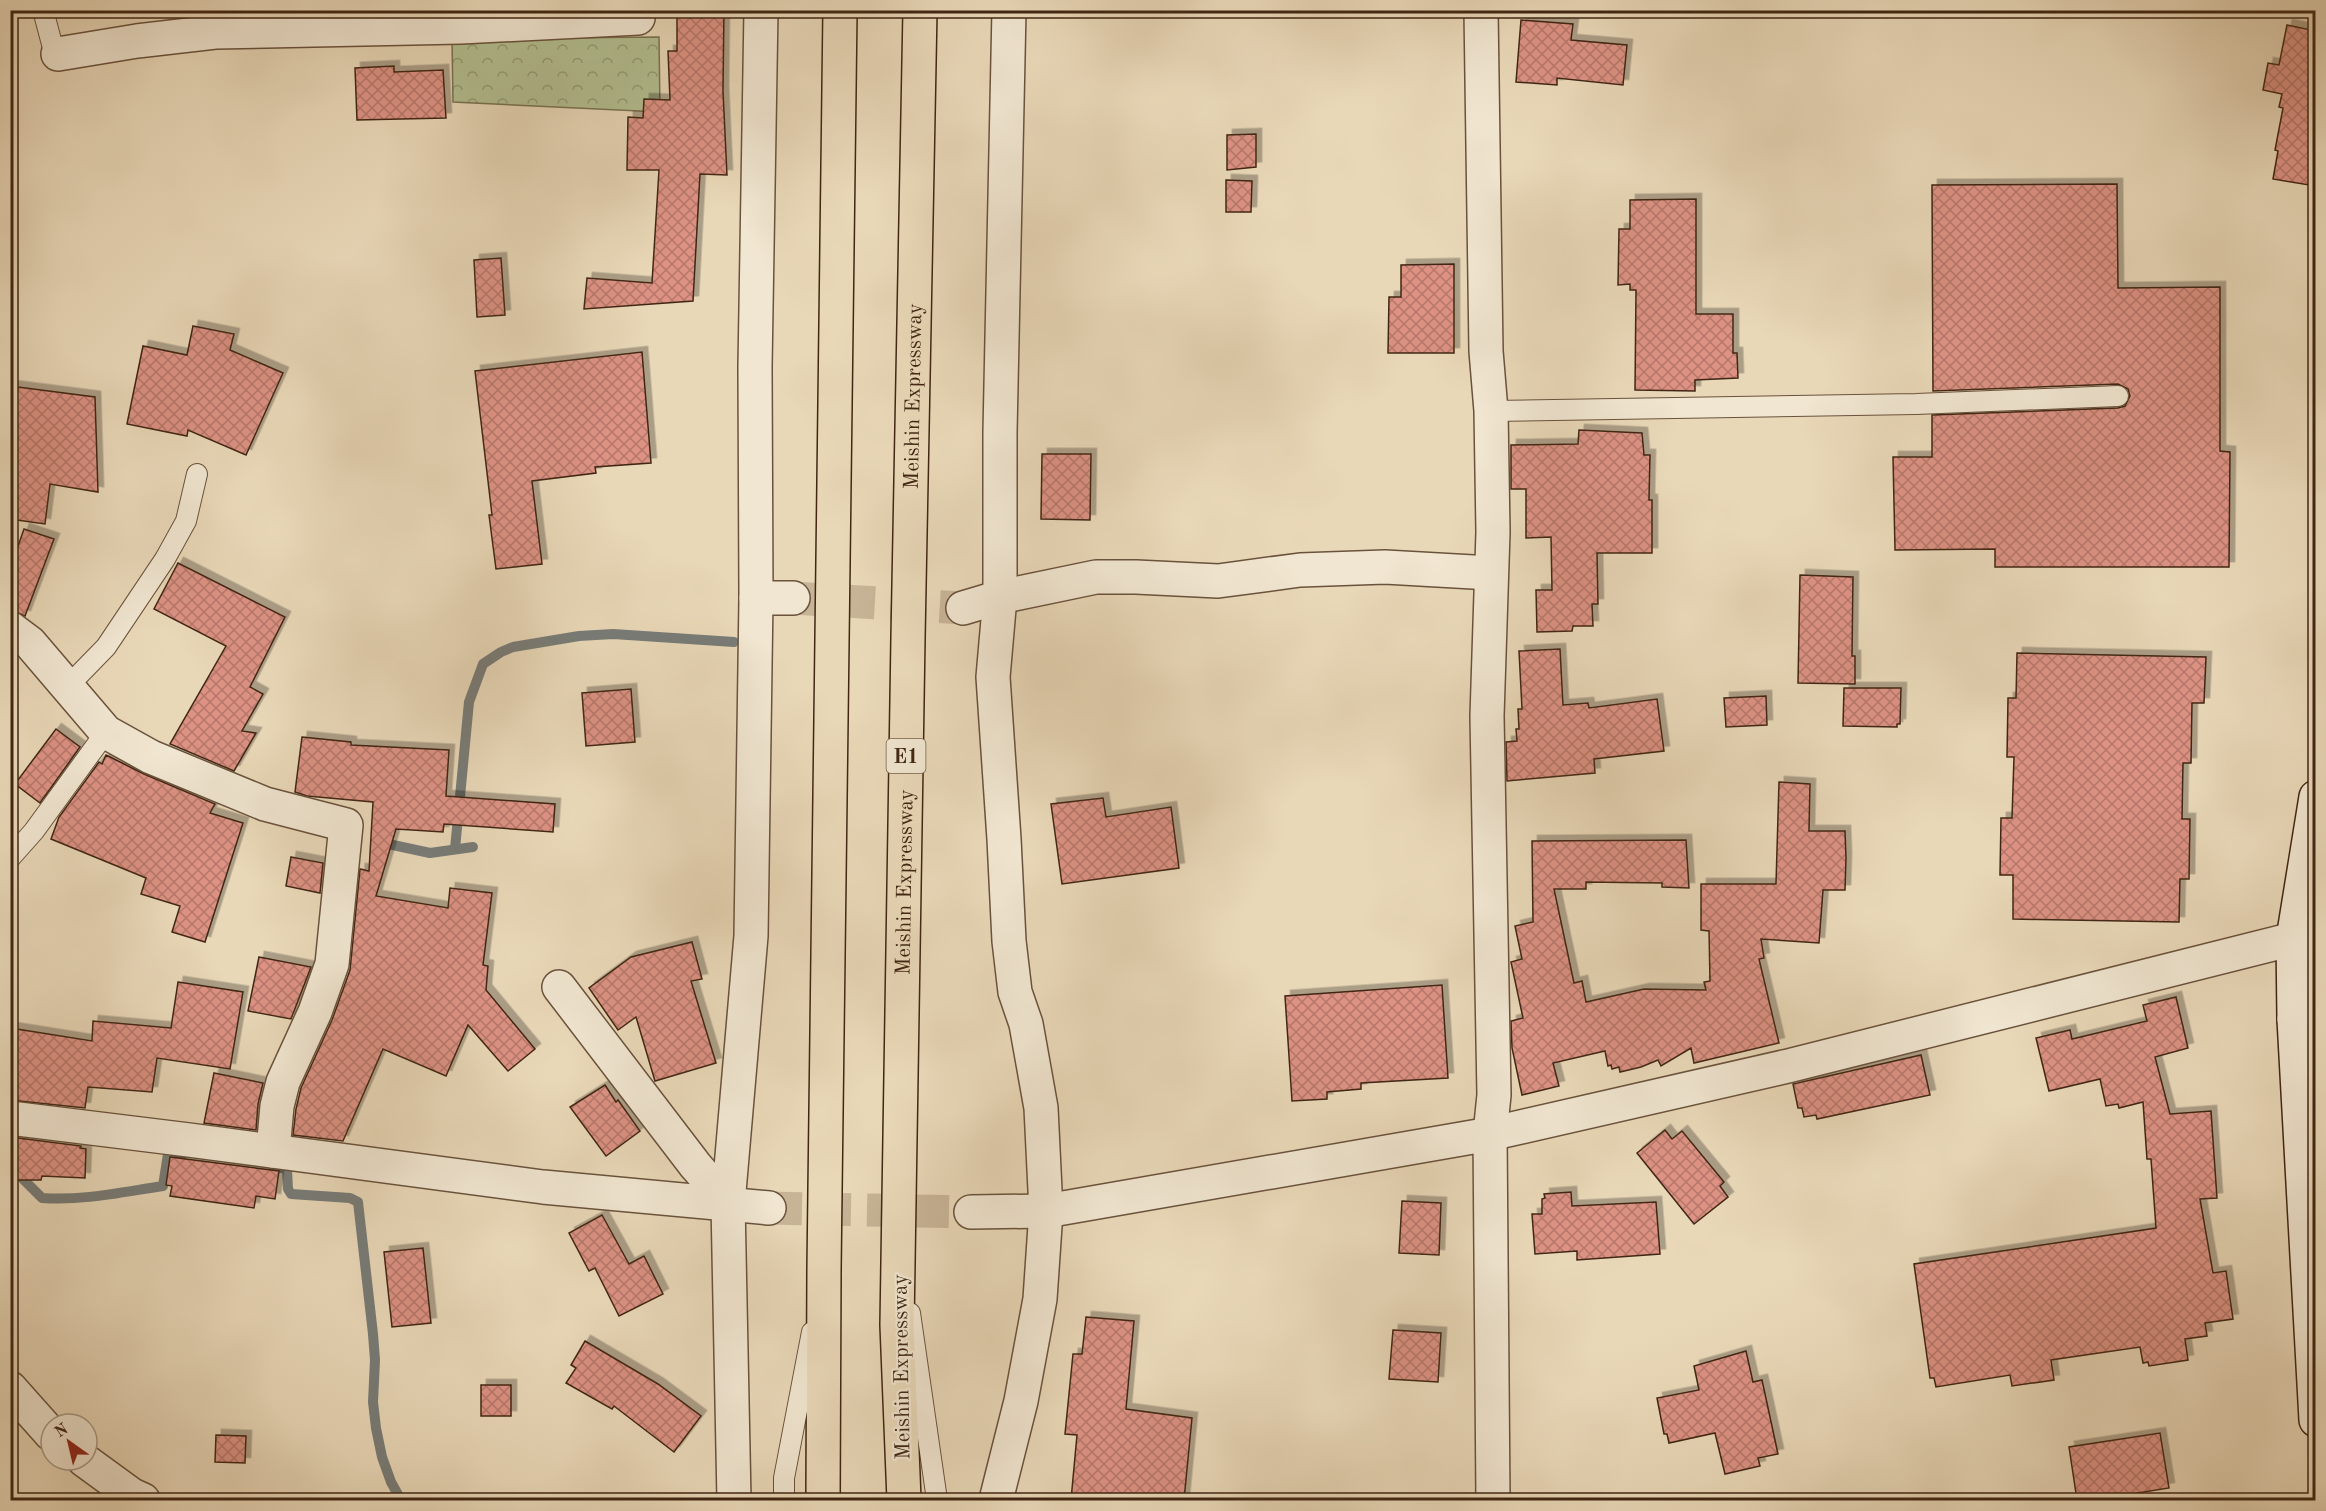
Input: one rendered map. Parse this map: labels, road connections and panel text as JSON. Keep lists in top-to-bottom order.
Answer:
{
  "streets": {
    "highway": ["Meishin Expressway", "E1"]
  },
  "north": "top left"
}
